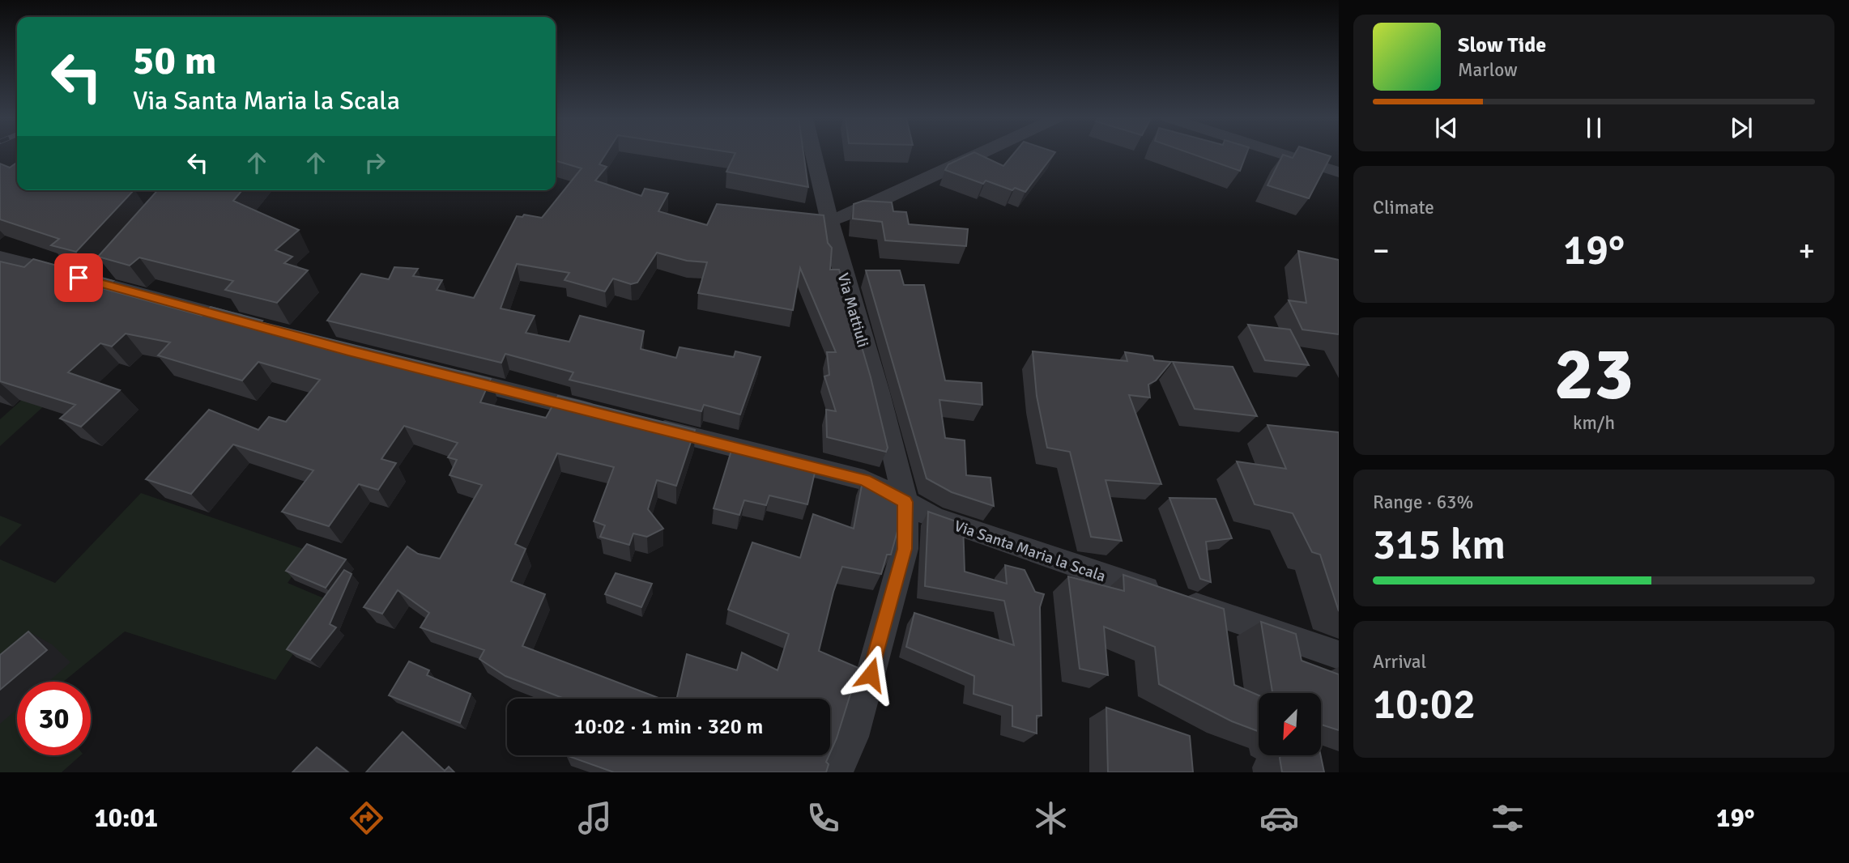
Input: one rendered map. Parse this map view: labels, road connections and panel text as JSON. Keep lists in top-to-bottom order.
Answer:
{
  "streets": {
    "street": ["Via Mattiuli", "Via Santa Maria la Scala"]
  },
  "crossings": [
    ["Via Mattiuli", "Via Santa Maria la Scala"]
  ],
  "north": "bottom left",
  "page": {
    "turn": ["50 m", "Via Santa Maria la Scala"],
    "song": ["Slow Tide", "Marlow"],
    "tile": [
      "Climate",
      ["23", "km/h"],
      ["Range · 63%", "315 km"],
      ["Arrival", "10:02"]
    ],
    "heat": ["−", "19°", "+"],
    "limit": "30",
    "trip": "10:02 · 1 min · 320 m",
    "tabs": ["10:01", "19°"]
  }
}
